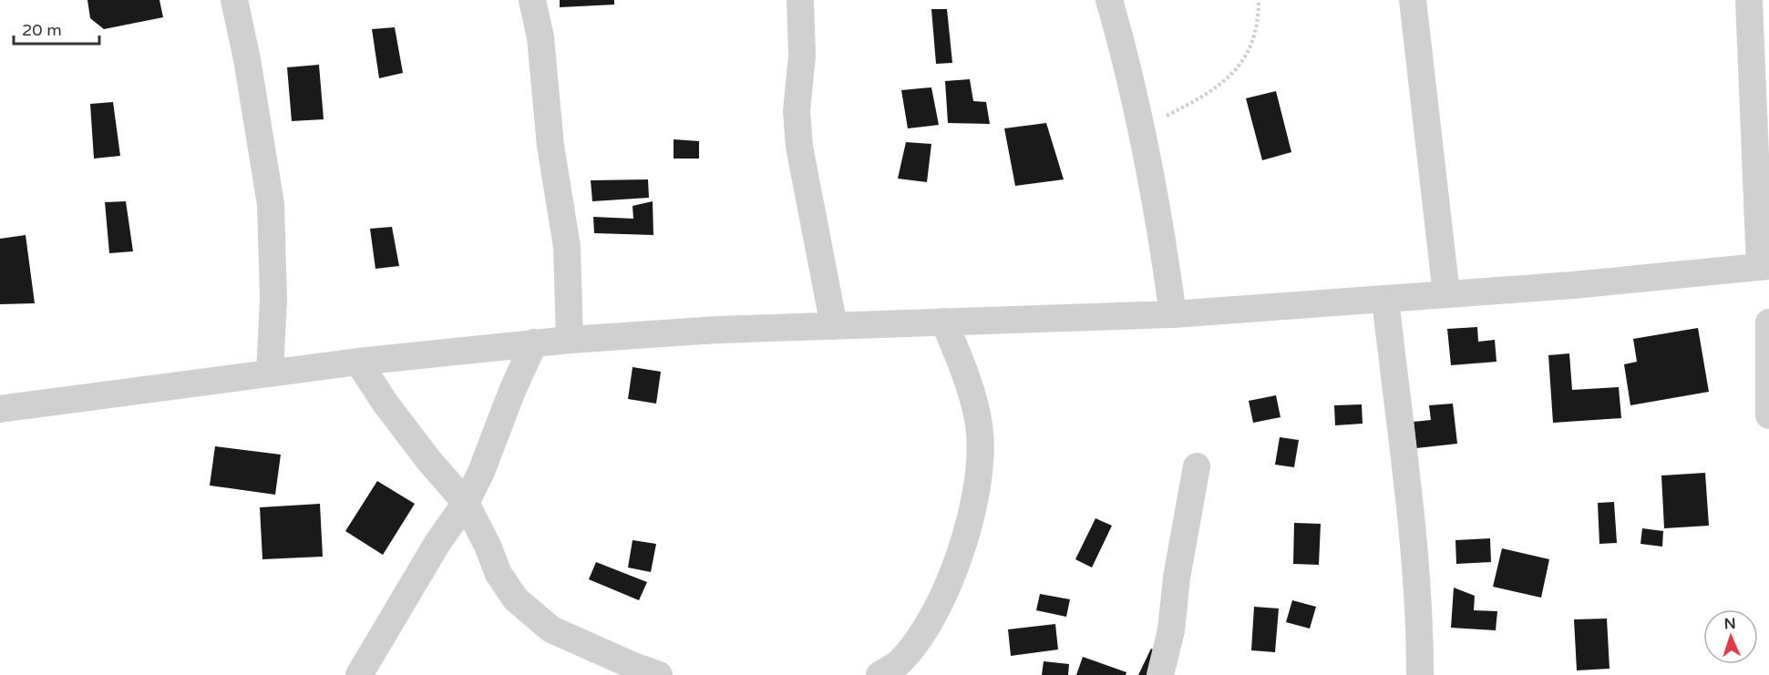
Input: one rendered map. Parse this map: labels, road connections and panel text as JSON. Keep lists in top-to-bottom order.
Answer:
{
  "scale_bar": "20 m",
  "north": "top"
}
